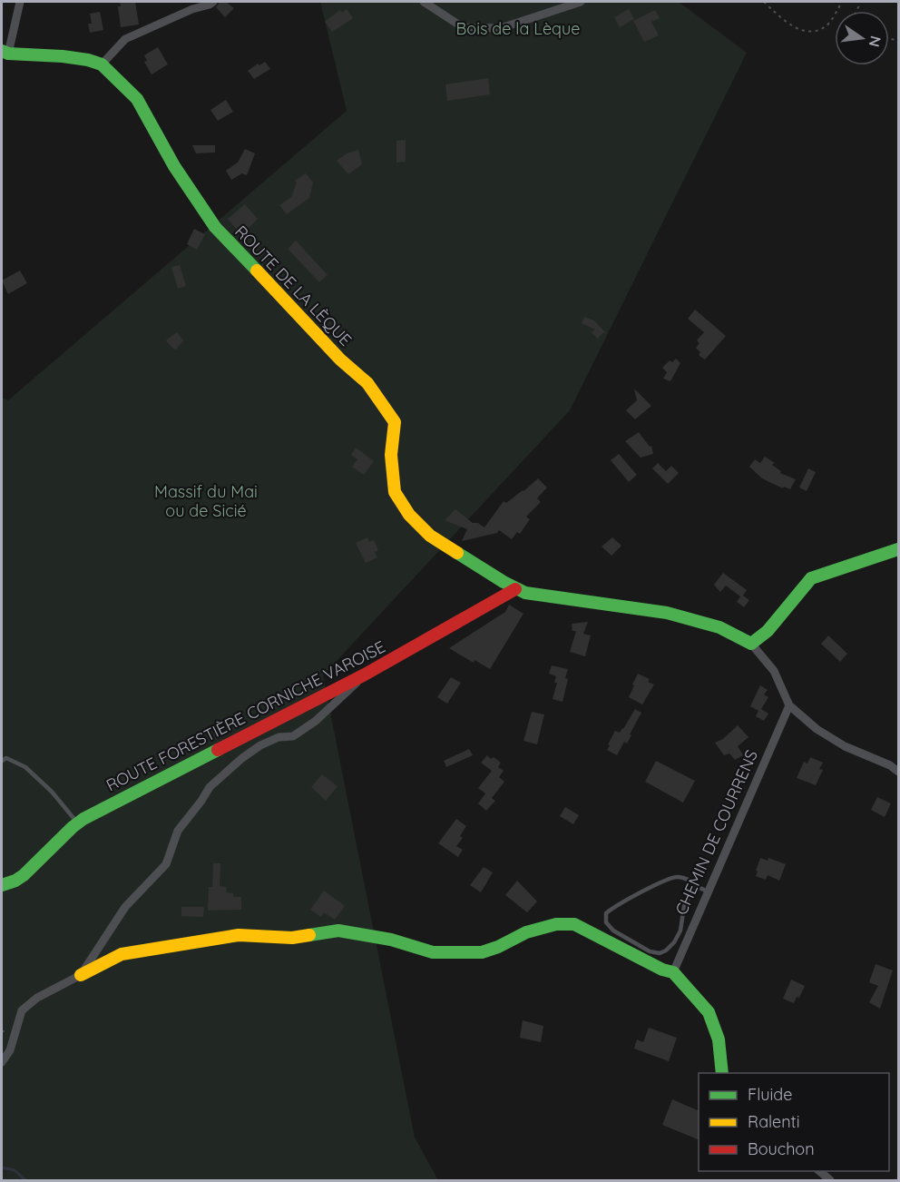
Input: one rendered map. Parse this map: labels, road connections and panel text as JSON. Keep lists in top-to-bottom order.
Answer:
{
  "streets": {
    "street": ["ROUTE DE LA LÈQUE", "ROUTE FORESTIÈRE CORNICHE VAROISE", "CHEMIN DE COURRENS"]
  },
  "crossings": [
    ["ROUTE DE LA LÈQUE", "ROUTE FORESTIÈRE CORNICHE VAROISE"]
  ],
  "parks": ["Bois de la Lèque", "Massif du Mai ou de Sicié"],
  "legend": ["Fluide", "Ralenti", "Bouchon"],
  "north": "right"
}
